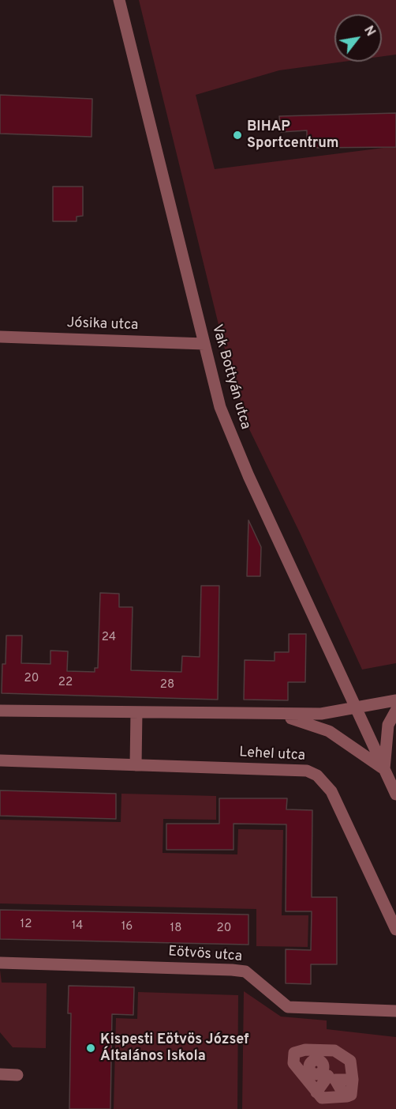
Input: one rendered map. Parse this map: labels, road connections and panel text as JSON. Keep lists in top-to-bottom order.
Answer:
{
  "streets": {
    "street": [
      "Jósika utca",
      "Vak Bottyán utca",
      "Lehel utca",
      "Eötvös utca"
    ]
  },
  "crossings": [
    ["Jósika utca", "Vak Bottyán utca"]
  ],
  "places": ["BIHAP Sportcentrum", "Kispesti Eötvös József Általános Iskola"],
  "house_numbers": [
    "24",
    "20",
    "22",
    "28",
    "12",
    "14",
    "16",
    "18",
    "20"
  ],
  "north": "top right"
}
